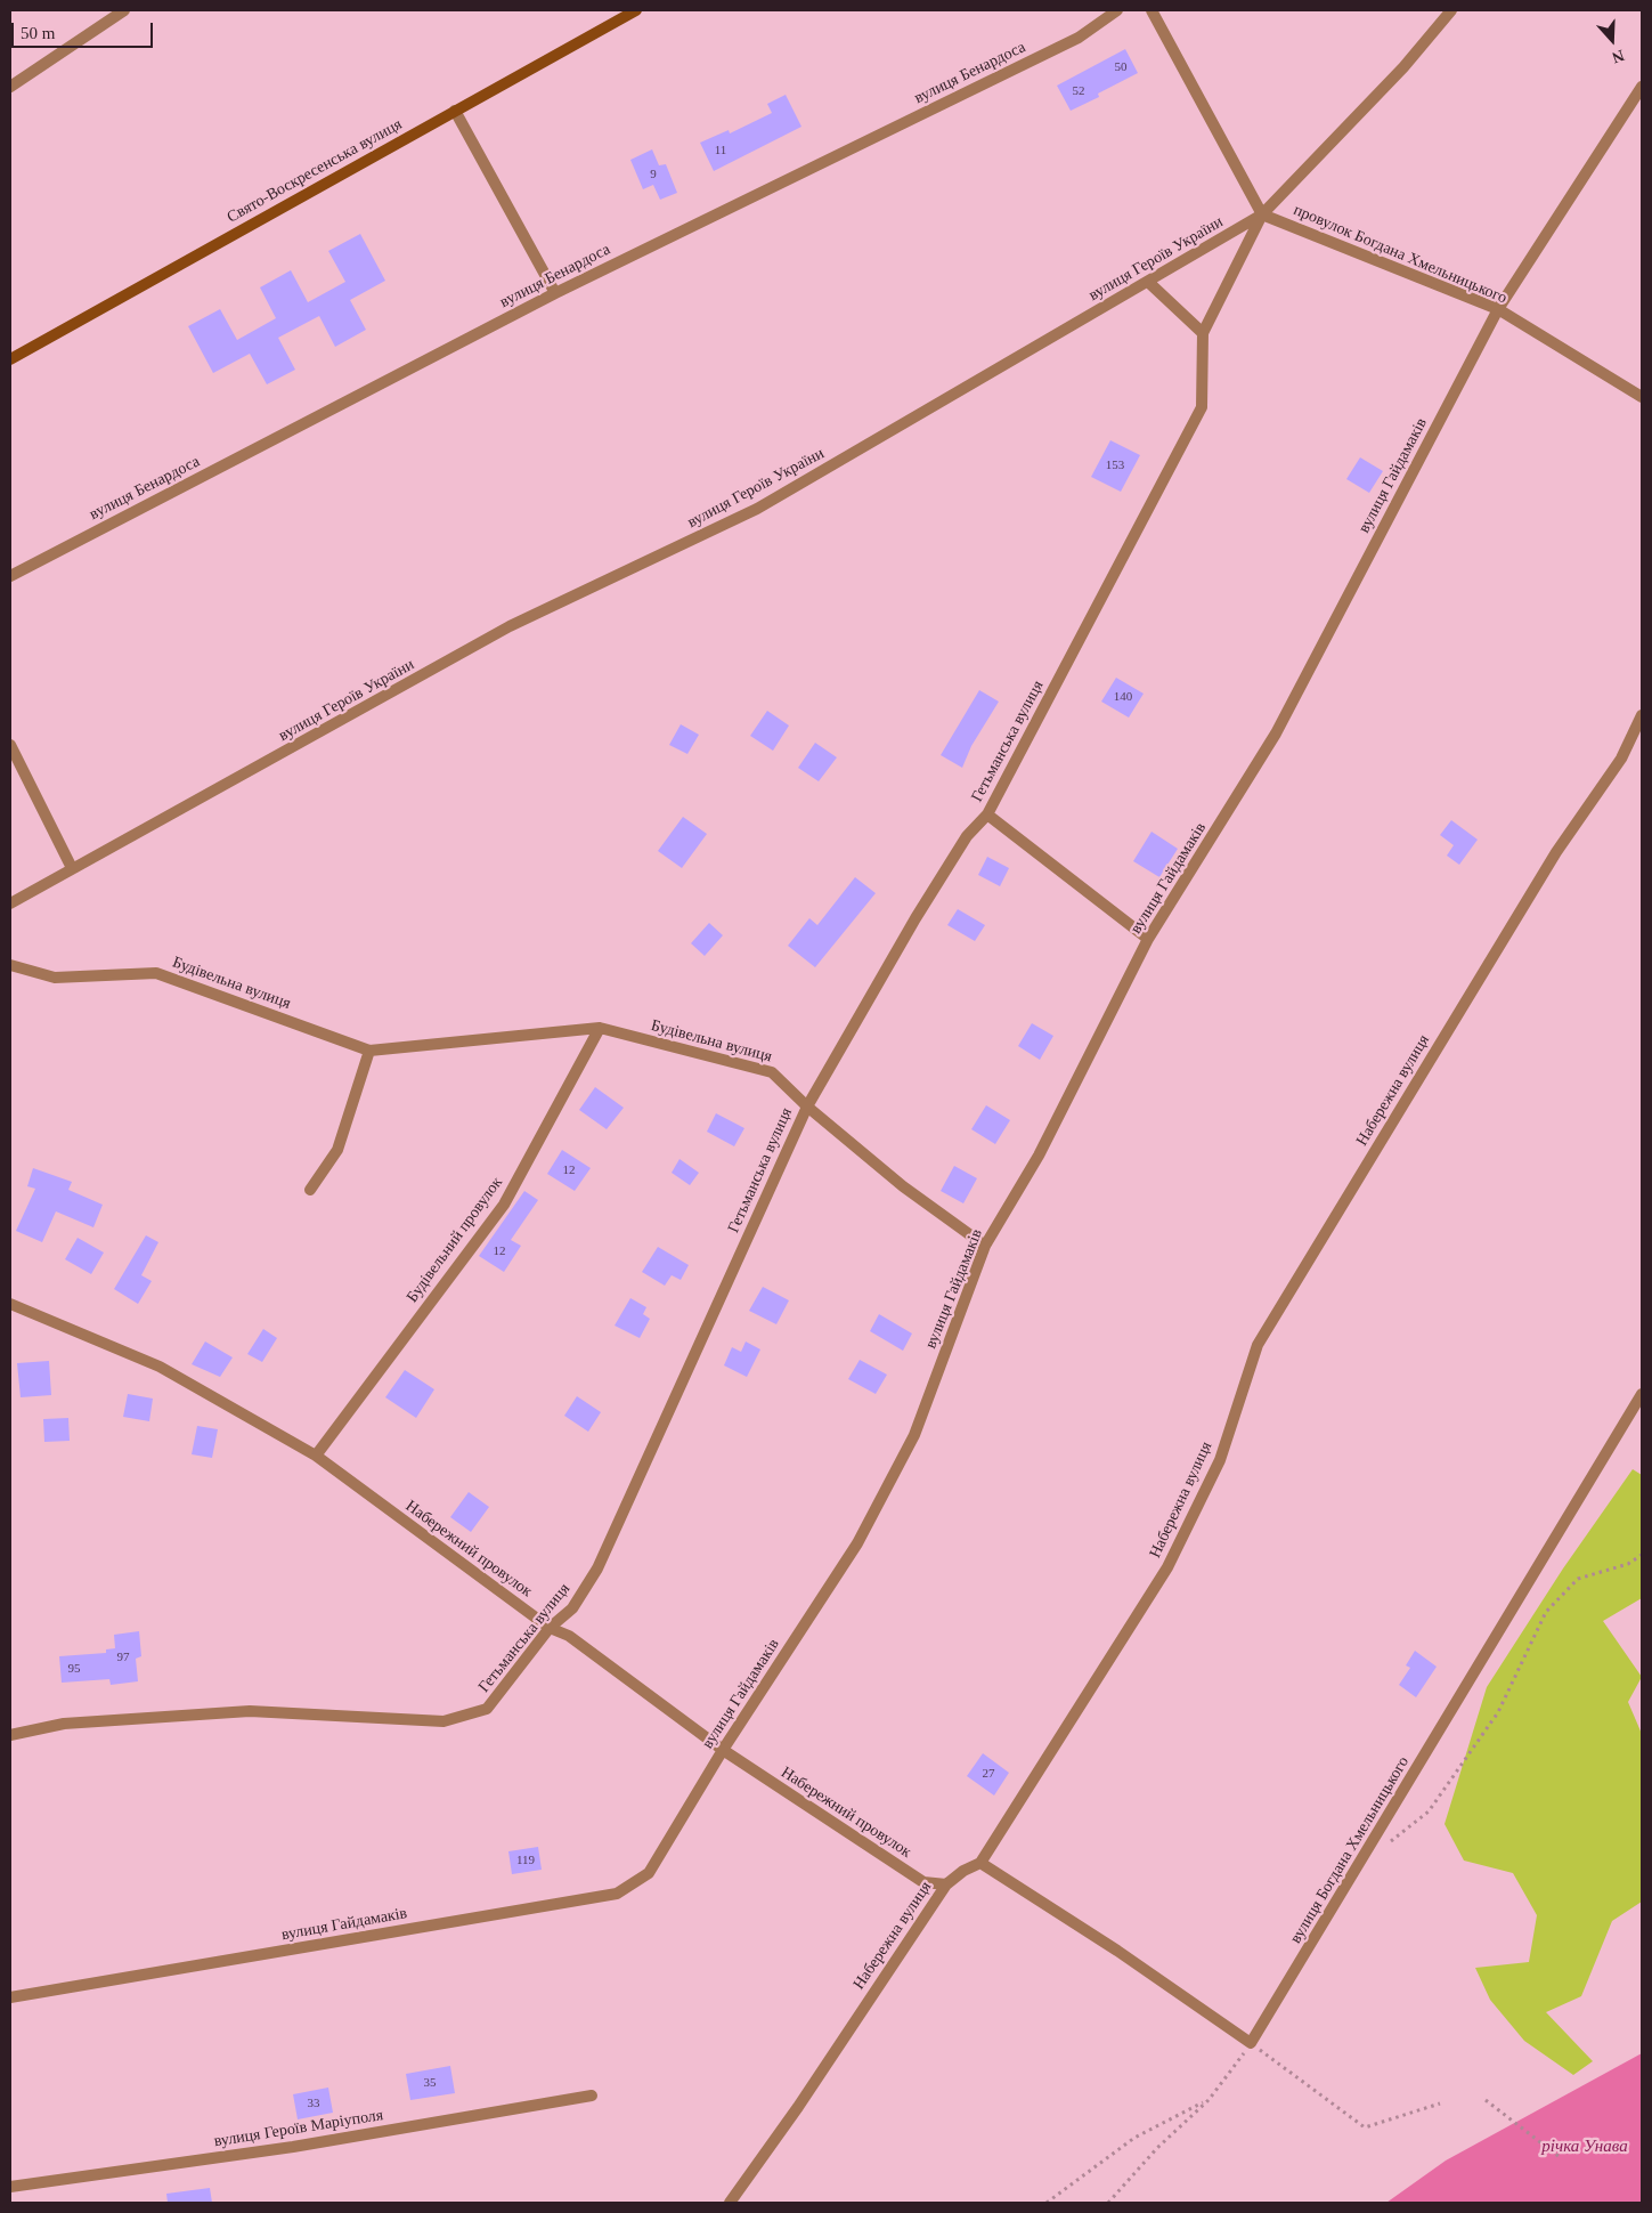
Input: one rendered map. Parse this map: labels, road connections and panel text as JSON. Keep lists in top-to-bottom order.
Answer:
{
  "streets": {
    "street": [
      "вулиця Бенардоса",
      "Свято-Воскресенська вулиця",
      "провулок Богдана Хмельницького",
      "вулиця Героїв України",
      "вулиця Гайдамаків",
      "Гетьманська вулиця",
      "Будівельна вулиця",
      "Набережна вулиця",
      "Будівельний провулок",
      "Набережний провулок",
      "вулиця Богдана Хмельницького",
      "вулиця Героїв Маріуполя"
    ]
  },
  "crossings": [
    ["провулок Богдана Хмельницького", "вулиця Героїв України"],
    ["провулок Богдана Хмельницького", "вулиця Гайдамаків"],
    ["провулок Богдана Хмельницького", "Гетьманська вулиця"],
    ["вулиця Героїв України", "Гетьманська вулиця"],
    ["вулиця Гайдамаків", "Будівельна вулиця"],
    ["вулиця Гайдамаків", "Набережний провулок"],
    ["Гетьманська вулиця", "Будівельна вулиця"],
    ["Гетьманська вулиця", "Набережний провулок"],
    ["Будівельна вулиця", "Будівельний провулок"],
    ["Набережна вулиця", "Набережний провулок"],
    ["Будівельний провулок", "Набережний провулок"]
  ],
  "water": ["річка Унава"],
  "house_numbers": [
    "50",
    "52",
    "11",
    "9",
    "153",
    "140",
    "12",
    "12",
    "97",
    "95",
    "27",
    "119",
    "35",
    "33"
  ],
  "scale_bar": "50 m",
  "north": "bottom"
}
